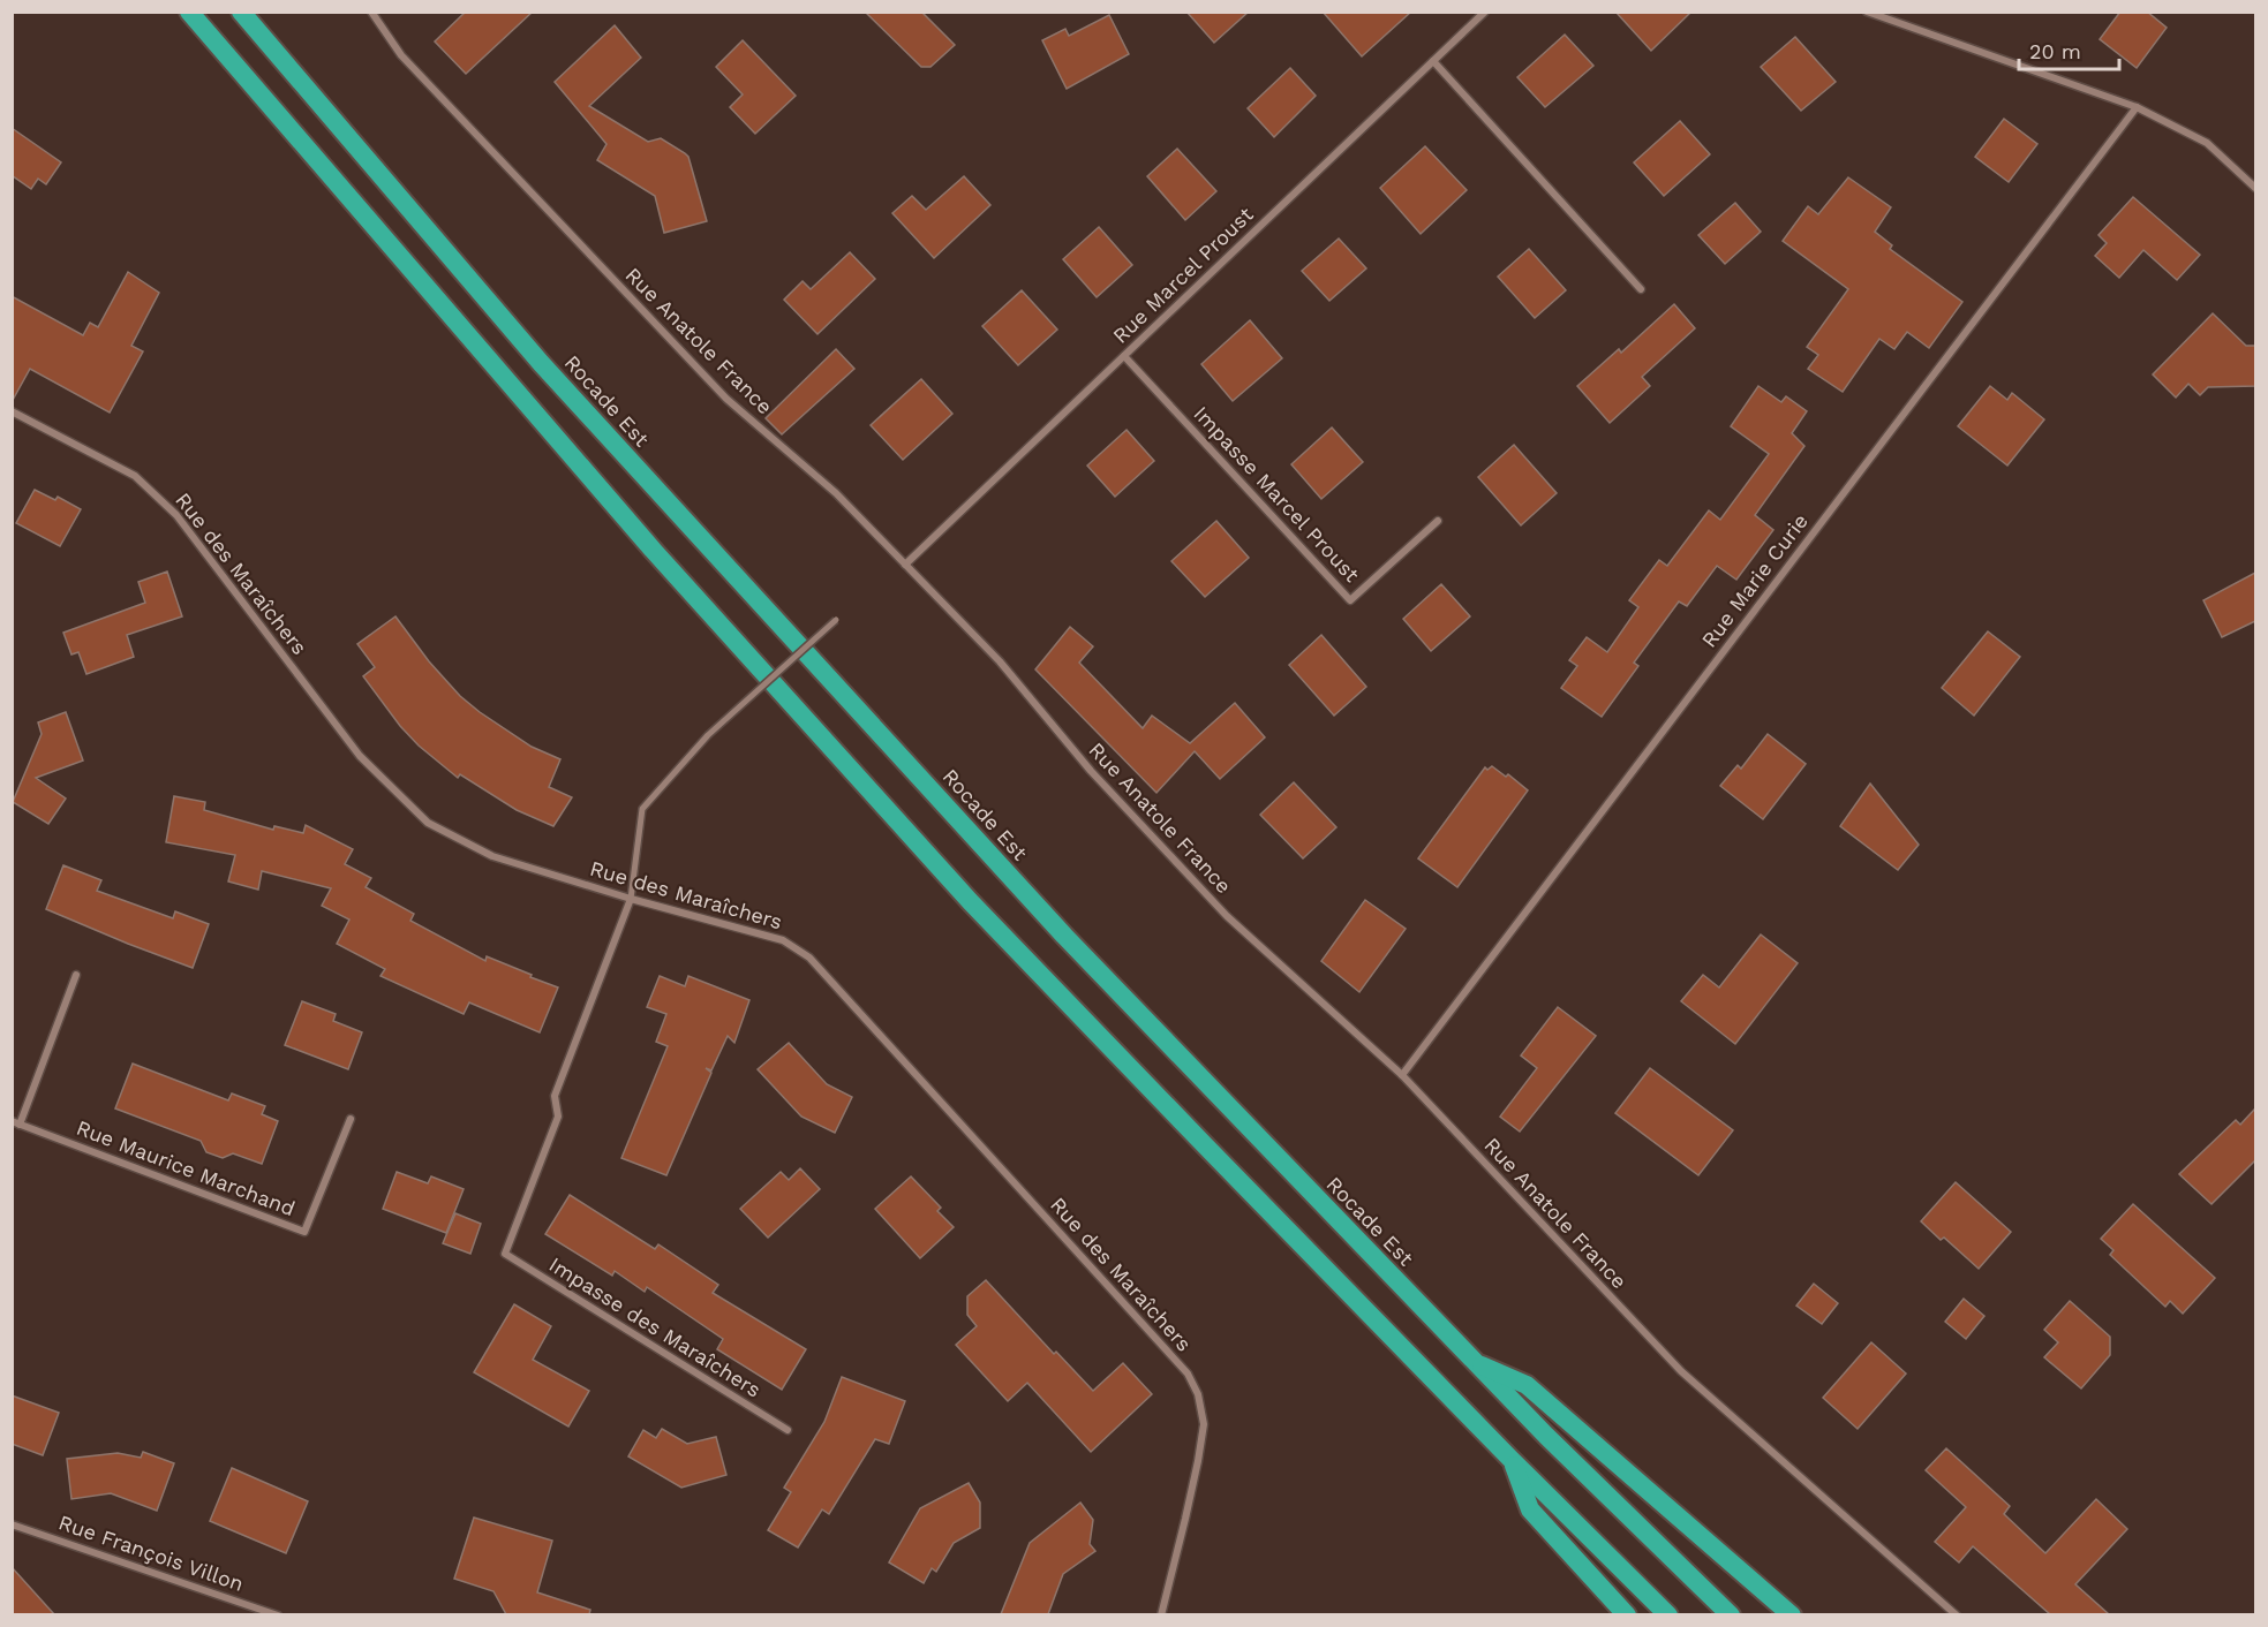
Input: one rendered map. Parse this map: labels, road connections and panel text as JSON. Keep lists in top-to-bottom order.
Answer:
{
  "streets": {
    "highway": ["Rocade Est"],
    "street": [
      "Rue Marcel Proust",
      "Rue Anatole France",
      "Impasse Marcel Proust",
      "Rue des Maraîchers",
      "Rue Marie Curie",
      "Rue Maurice Marchand",
      "Impasse des Maraîchers",
      "Rue François Villon"
    ]
  },
  "crossings": [
    ["Rue Marcel Proust", "Rue Anatole France"],
    ["Rue Marcel Proust", "Impasse Marcel Proust"],
    ["Rue Anatole France", "Rue Marie Curie"],
    ["Rue des Maraîchers", "Impasse des Maraîchers"]
  ],
  "scale_bar": "20 m"
}
